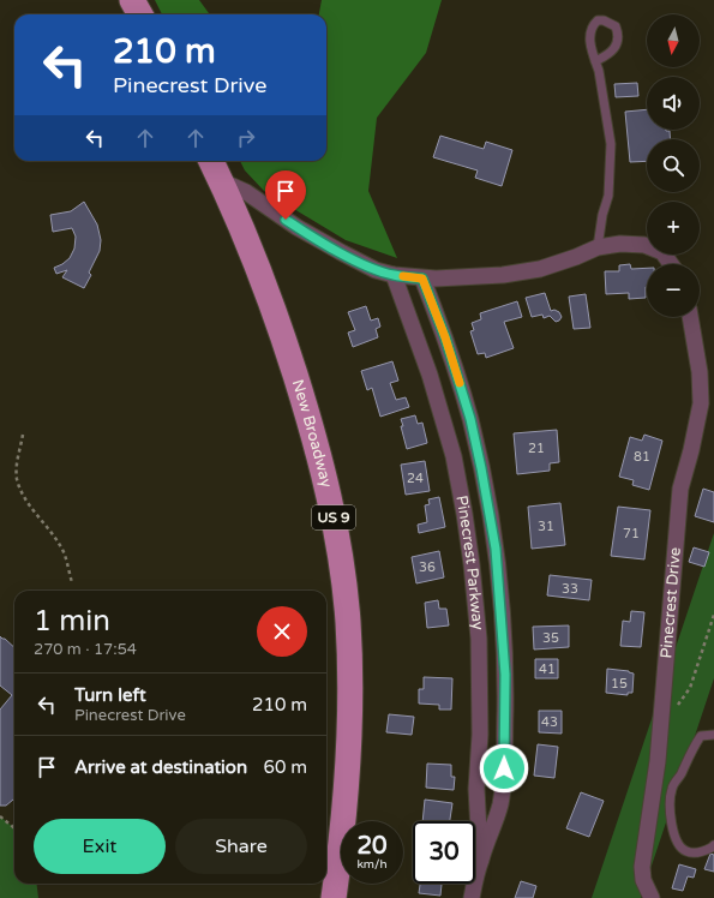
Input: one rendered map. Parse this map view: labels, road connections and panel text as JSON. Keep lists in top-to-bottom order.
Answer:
{
  "streets": {
    "main road": ["New Broadway", "US 9"],
    "street": ["Pinecrest Parkway", "Pinecrest Drive"]
  },
  "house_numbers": [
    "21",
    "81",
    "24",
    "31",
    "71",
    "36",
    "33",
    "35",
    "41",
    "15",
    "43"
  ],
  "north": "bottom",
  "page": {
    "map_buttons": ["+", "−"],
    "turn": ["210 m", "Pinecrest Drive"],
    "heading": ["1 min", "270 m · 17:54"],
    "list": [
      {
        "name": "Turn left",
        "note": "Pinecrest Drive",
        "value": "210 m"
      },
      {
        "name": "Arrive at destination",
        "value": "60 m"
      }
    ],
    "buttons": ["Exit", "Share"],
    "speed": "20 km/h",
    "limit": "30"
  }
}
